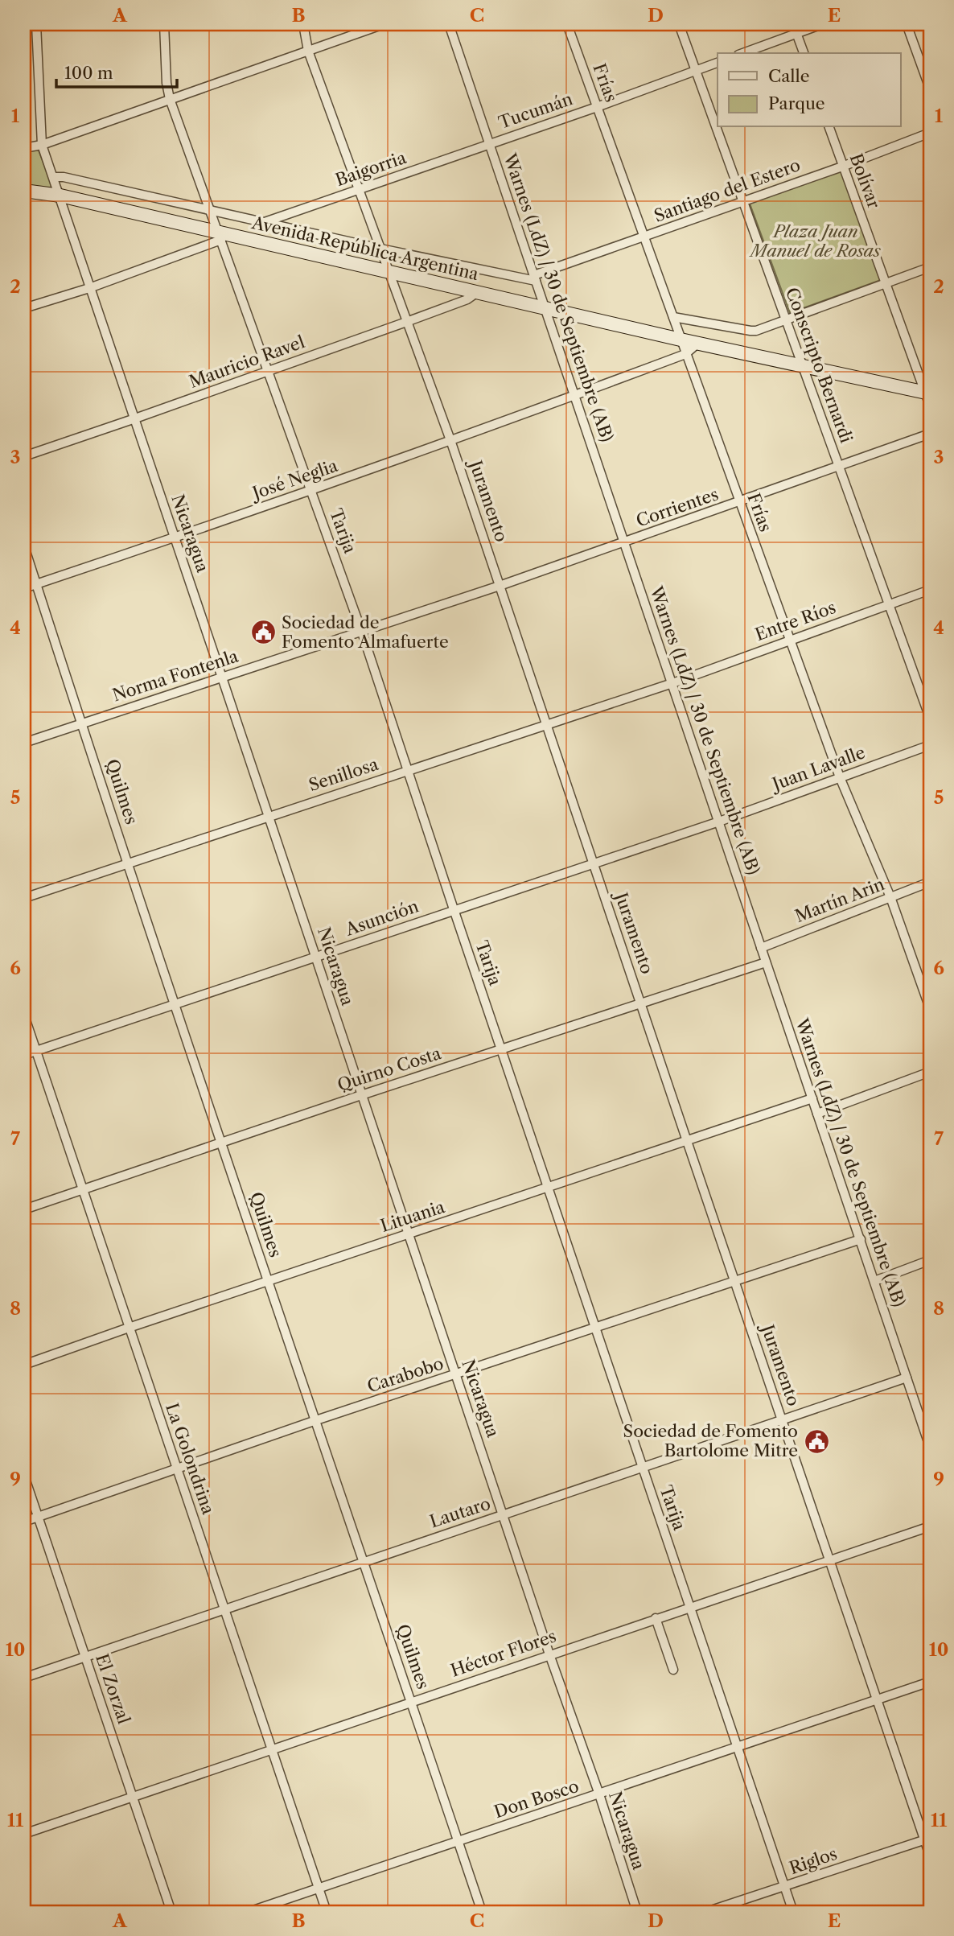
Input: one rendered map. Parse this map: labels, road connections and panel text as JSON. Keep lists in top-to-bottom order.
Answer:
{
  "streets": {
    "main road": ["Avenida República Argentina"],
    "street": [
      "Frías",
      "Tucumán",
      "Baigorria",
      "Bolívar",
      "Santiago del Estero",
      "Warnes (LdZ) / 30 de Septiembre (AB)",
      "Mauricio Ravel",
      "Conscripto Bernardi",
      "José Neglia",
      "Juramento",
      "Corrientes",
      "Tarija",
      "Nicaragua",
      "Entre Ríos",
      "Norma Fontenla",
      "Juan Lavalle",
      "Senillosa",
      "Quilmes",
      "Martín Arin",
      "Asunción",
      "Quirno Costa",
      "Lituania",
      "Carabobo",
      "La Golondrina",
      "Lautaro",
      "Héctor Flores",
      "El Zorzal",
      "Don Bosco",
      "Riglos"
    ]
  },
  "crossings": [
    ["Frías", "Tucumán"],
    ["Frías", "Santiago del Estero"],
    ["Frías", "Avenida República Argentina"],
    ["Frías", "José Neglia"],
    ["Frías", "Corrientes"],
    ["Frías", "Entre Ríos"],
    ["Frías", "Juan Lavalle"],
    ["Frías", "Martín Arin"],
    ["Tucumán", "Baigorria"],
    ["Tucumán", "Warnes (LdZ) / 30 de Septiembre (AB)"],
    ["Tucumán", "Conscripto Bernardi"],
    ["Baigorria", "Avenida República Argentina"],
    ["Baigorria", "Warnes (LdZ) / 30 de Septiembre (AB)"],
    ["Baigorria", "Juramento"],
    ["Bolívar", "Santiago del Estero"],
    ["Bolívar", "Avenida República Argentina"],
    ["Santiago del Estero", "Avenida República Argentina"],
    ["Santiago del Estero", "Warnes (LdZ) / 30 de Septiembre (AB)"],
    ["Santiago del Estero", "Conscripto Bernardi"],
    ["Avenida República Argentina", "Warnes (LdZ) / 30 de Septiembre (AB)"],
    ["Avenida República Argentina", "Mauricio Ravel"],
    ["Avenida República Argentina", "Conscripto Bernardi"],
    ["Avenida República Argentina", "Juramento"],
    ["Avenida República Argentina", "Tarija"],
    ["Avenida República Argentina", "Nicaragua"],
    ["Warnes (LdZ) / 30 de Septiembre (AB)", "José Neglia"],
    ["Warnes (LdZ) / 30 de Septiembre (AB)", "Corrientes"],
    ["Warnes (LdZ) / 30 de Septiembre (AB)", "Entre Ríos"],
    ["Warnes (LdZ) / 30 de Septiembre (AB)", "Norma Fontenla"],
    ["Warnes (LdZ) / 30 de Septiembre (AB)", "Juan Lavalle"],
    ["Warnes (LdZ) / 30 de Septiembre (AB)", "Senillosa"],
    ["Warnes (LdZ) / 30 de Septiembre (AB)", "Martín Arin"],
    ["Warnes (LdZ) / 30 de Septiembre (AB)", "Asunción"],
    ["Warnes (LdZ) / 30 de Septiembre (AB)", "Quirno Costa"],
    ["Warnes (LdZ) / 30 de Septiembre (AB)", "Lituania"],
    ["Warnes (LdZ) / 30 de Septiembre (AB)", "Carabobo"],
    ["Warnes (LdZ) / 30 de Septiembre (AB)", "Lautaro"],
    ["Mauricio Ravel", "Juramento"],
    ["Mauricio Ravel", "Tarija"],
    ["Mauricio Ravel", "Nicaragua"],
    ["Conscripto Bernardi", "Corrientes"],
    ["Conscripto Bernardi", "Entre Ríos"],
    ["José Neglia", "Juramento"],
    ["José Neglia", "Tarija"],
    ["José Neglia", "Nicaragua"],
    ["José Neglia", "Quilmes"],
    ["Juramento", "Norma Fontenla"],
    ["Juramento", "Senillosa"],
    ["Juramento", "Asunción"],
    ["Juramento", "Quirno Costa"],
    ["Juramento", "Lituania"],
    ["Juramento", "Carabobo"],
    ["Juramento", "Lautaro"],
    ["Juramento", "Héctor Flores"],
    ["Juramento", "Don Bosco"],
    ["Juramento", "Riglos"],
    ["Corrientes", "Norma Fontenla"],
    ["Tarija", "Norma Fontenla"],
    ["Tarija", "Senillosa"],
    ["Tarija", "Asunción"],
    ["Tarija", "Quirno Costa"],
    ["Tarija", "Lituania"],
    ["Tarija", "Carabobo"],
    ["Tarija", "Lautaro"],
    ["Tarija", "Héctor Flores"],
    ["Tarija", "Don Bosco"],
    ["Tarija", "Riglos"],
    ["Nicaragua", "Norma Fontenla"],
    ["Nicaragua", "Senillosa"],
    ["Nicaragua", "Asunción"],
    ["Nicaragua", "Quirno Costa"],
    ["Nicaragua", "Lituania"],
    ["Nicaragua", "Carabobo"],
    ["Nicaragua", "Lautaro"],
    ["Nicaragua", "Héctor Flores"],
    ["Nicaragua", "Don Bosco"],
    ["Entre Ríos", "Senillosa"],
    ["Norma Fontenla", "Quilmes"],
    ["Juan Lavalle", "Asunción"],
    ["Senillosa", "Quilmes"],
    ["Quilmes", "Asunción"],
    ["Quilmes", "Quirno Costa"],
    ["Quilmes", "Lituania"],
    ["Quilmes", "Carabobo"],
    ["Quilmes", "Lautaro"],
    ["Quilmes", "Héctor Flores"],
    ["Quilmes", "Don Bosco"],
    ["Asunción", "La Golondrina"],
    ["Quirno Costa", "La Golondrina"],
    ["Lituania", "La Golondrina"],
    ["Carabobo", "La Golondrina"],
    ["Carabobo", "El Zorzal"],
    ["La Golondrina", "Lautaro"],
    ["La Golondrina", "Héctor Flores"],
    ["La Golondrina", "Don Bosco"],
    ["Lautaro", "El Zorzal"],
    ["Héctor Flores", "El Zorzal"]
  ],
  "parks": ["Plaza Juan Manuel de Rosas"],
  "places": {
    "public building": ["Sociedad de Fomento Almafuerte", "Sociedad de Fomento Bartolome Mitre"]
  },
  "legend": ["Calle", "Parque"],
  "scale_bar": "100 m",
  "grid": {
    "columns": [
      "A",
      "B",
      "C",
      "D",
      "E"
    ],
    "rows": [
      "1",
      "2",
      "3",
      "4",
      "5",
      "6",
      "7",
      "8",
      "9",
      "10",
      "11"
    ]
  }
}
